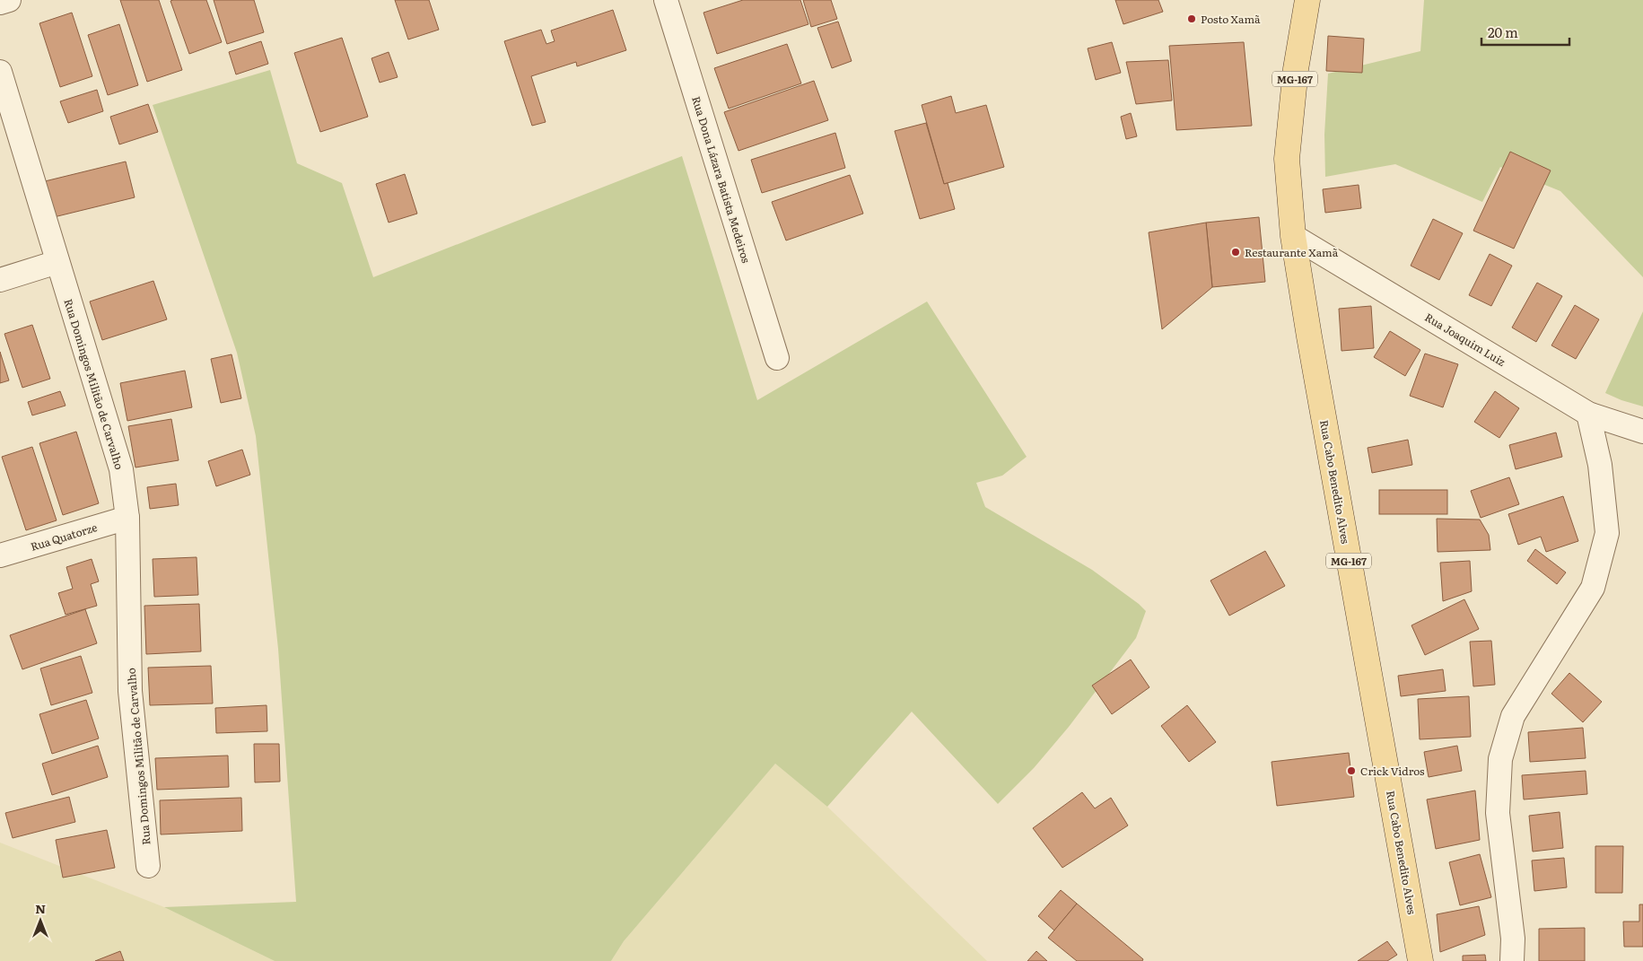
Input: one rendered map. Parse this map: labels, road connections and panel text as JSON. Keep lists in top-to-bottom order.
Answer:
{
  "streets": {
    "main road": ["MG-167", "Rua Cabo Benedito Alves"],
    "street": [
      "Rua Dona Lázara Batista Medeiros",
      "Rua Joaquim Luiz",
      "Rua Domingos Militão de Carvalho",
      "Rua Quatorze"
    ]
  },
  "crossings": [
    ["Rua Joaquim Luiz", "Rua Cabo Benedito Alves"],
    ["Rua Domingos Militão de Carvalho", "Rua Quatorze"]
  ],
  "places": ["Posto Xamã", "Restaurante Xamã", "Crick Vidros"],
  "scale_bar": "20 m",
  "north": "top"
}
